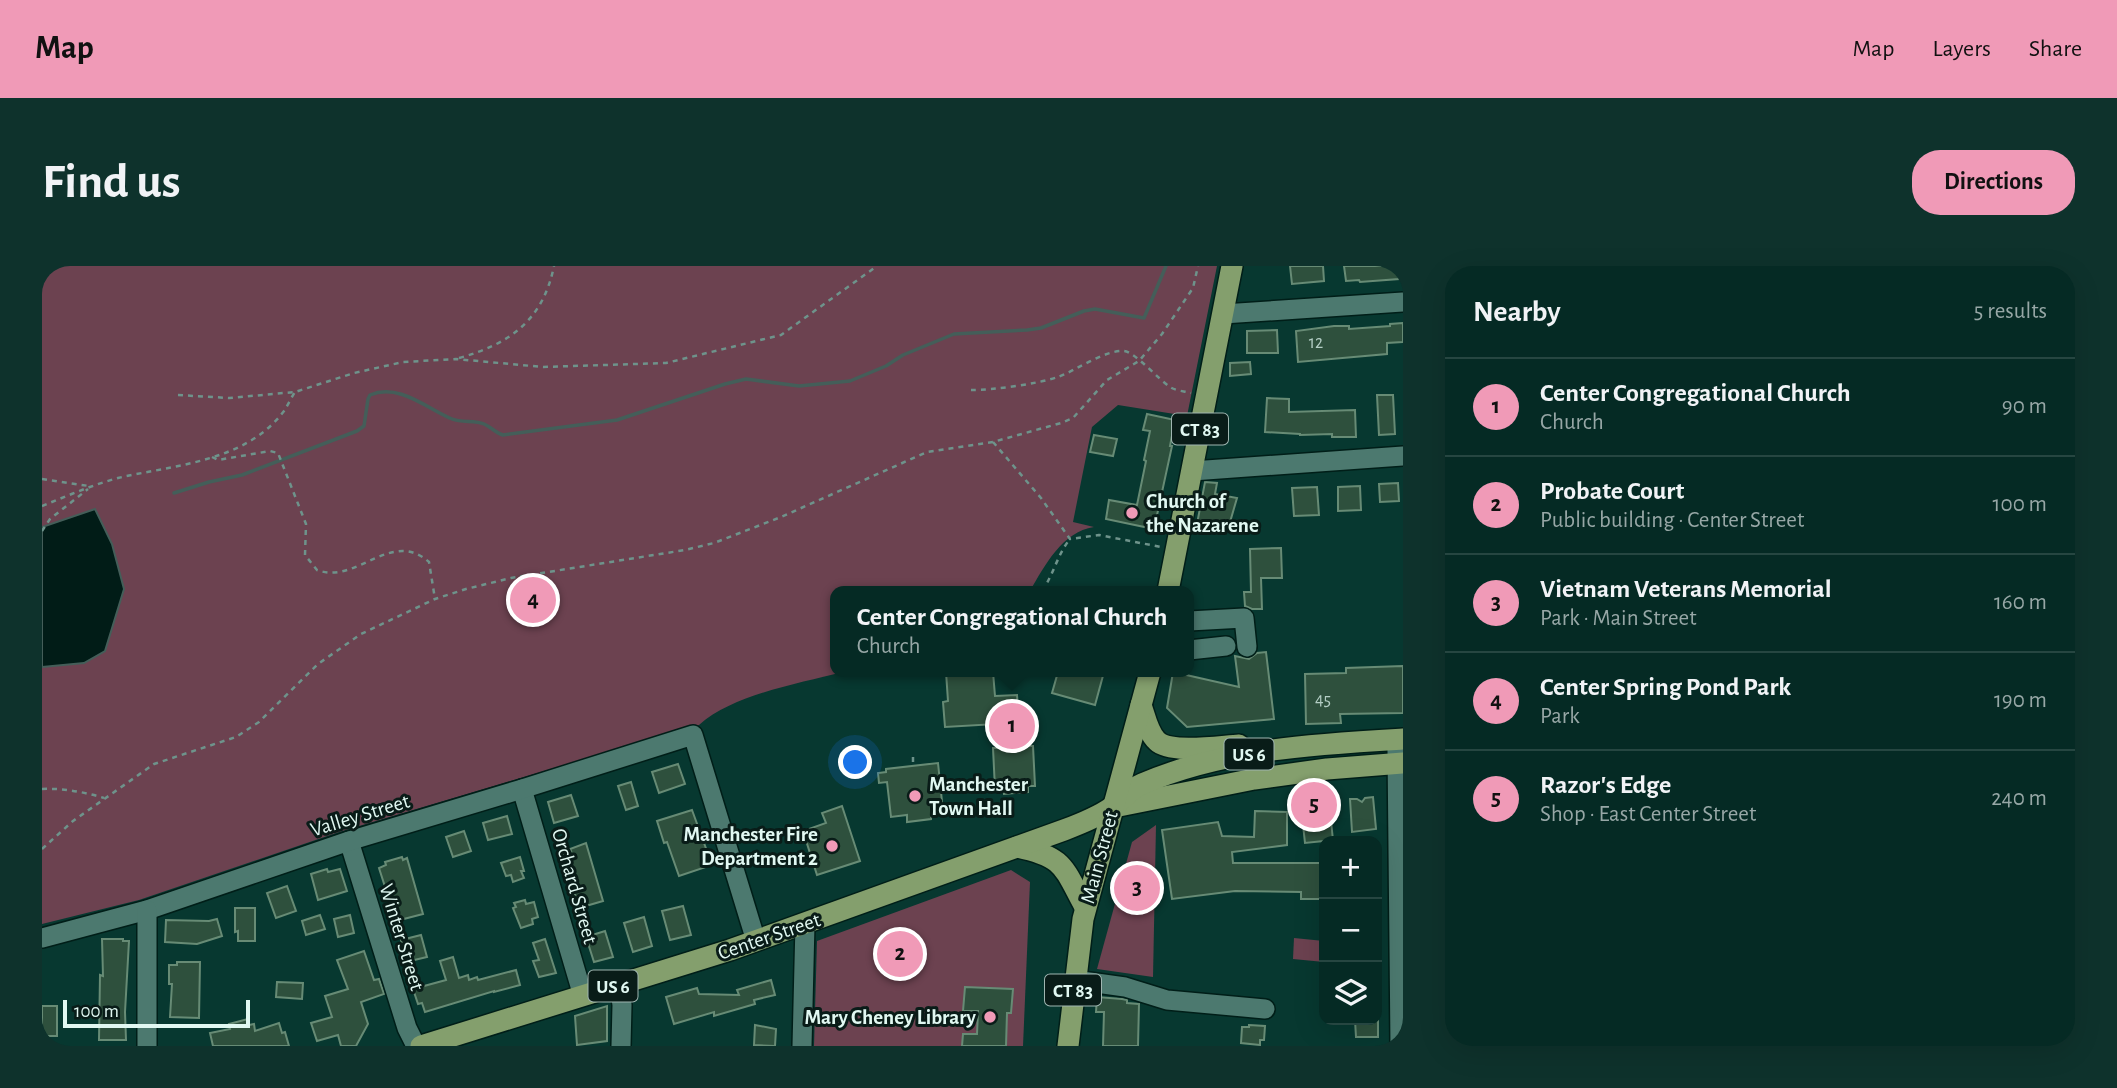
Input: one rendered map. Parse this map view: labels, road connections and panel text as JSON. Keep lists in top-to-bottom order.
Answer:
{
  "streets": {
    "main road": [
      "CT 83",
      "US 6",
      "Main Street",
      "Center Street"
    ],
    "street": ["Valley Street", "Orchard Street", "Winter Street"]
  },
  "crossings": [
    ["US 6", "Main Street"],
    ["US 6", "Center Street"],
    ["Valley Street", "Orchard Street"],
    ["Valley Street", "Center Street"],
    ["Valley Street", "Winter Street"],
    ["Main Street", "Center Street"],
    ["Orchard Street", "Center Street"],
    ["Center Street", "Winter Street"]
  ],
  "places": [
    "Church of the Nazarene",
    "Manchester Town Hall",
    "Manchester Fire Department 2",
    "Mary Cheney Library"
  ],
  "house_numbers": ["12", "45"],
  "scale_bar": "100 m",
  "page": {
    "header": "Map",
    "nav": ["Map", "Layers", "Share"],
    "buttons": "Directions",
    "title": "Find us",
    "heading": ["Nearby", "5 results"],
    "list": [
      {
        "mark": "1",
        "name": "Center Congregational Church",
        "note": "Church",
        "value": "90 m"
      },
      {
        "mark": "2",
        "name": "Probate Court",
        "note": "Public building · Center Street",
        "value": "100 m"
      },
      {
        "mark": "3",
        "name": "Vietnam Veterans Memorial",
        "note": "Park · Main Street",
        "value": "160 m"
      },
      {
        "mark": "4",
        "name": "Center Spring Pond Park",
        "note": "Park",
        "value": "190 m"
      },
      {
        "mark": "5",
        "name": "Razor's Edge",
        "note": "Shop · East Center Street",
        "value": "240 m"
      }
    ],
    "pins": [
      "4",
      "1",
      "5",
      "3",
      "2"
    ],
    "popup": ["Center Congregational Church", "Church"],
    "map_buttons": ["+", "−"],
    "scale": "100 m"
  }
}
